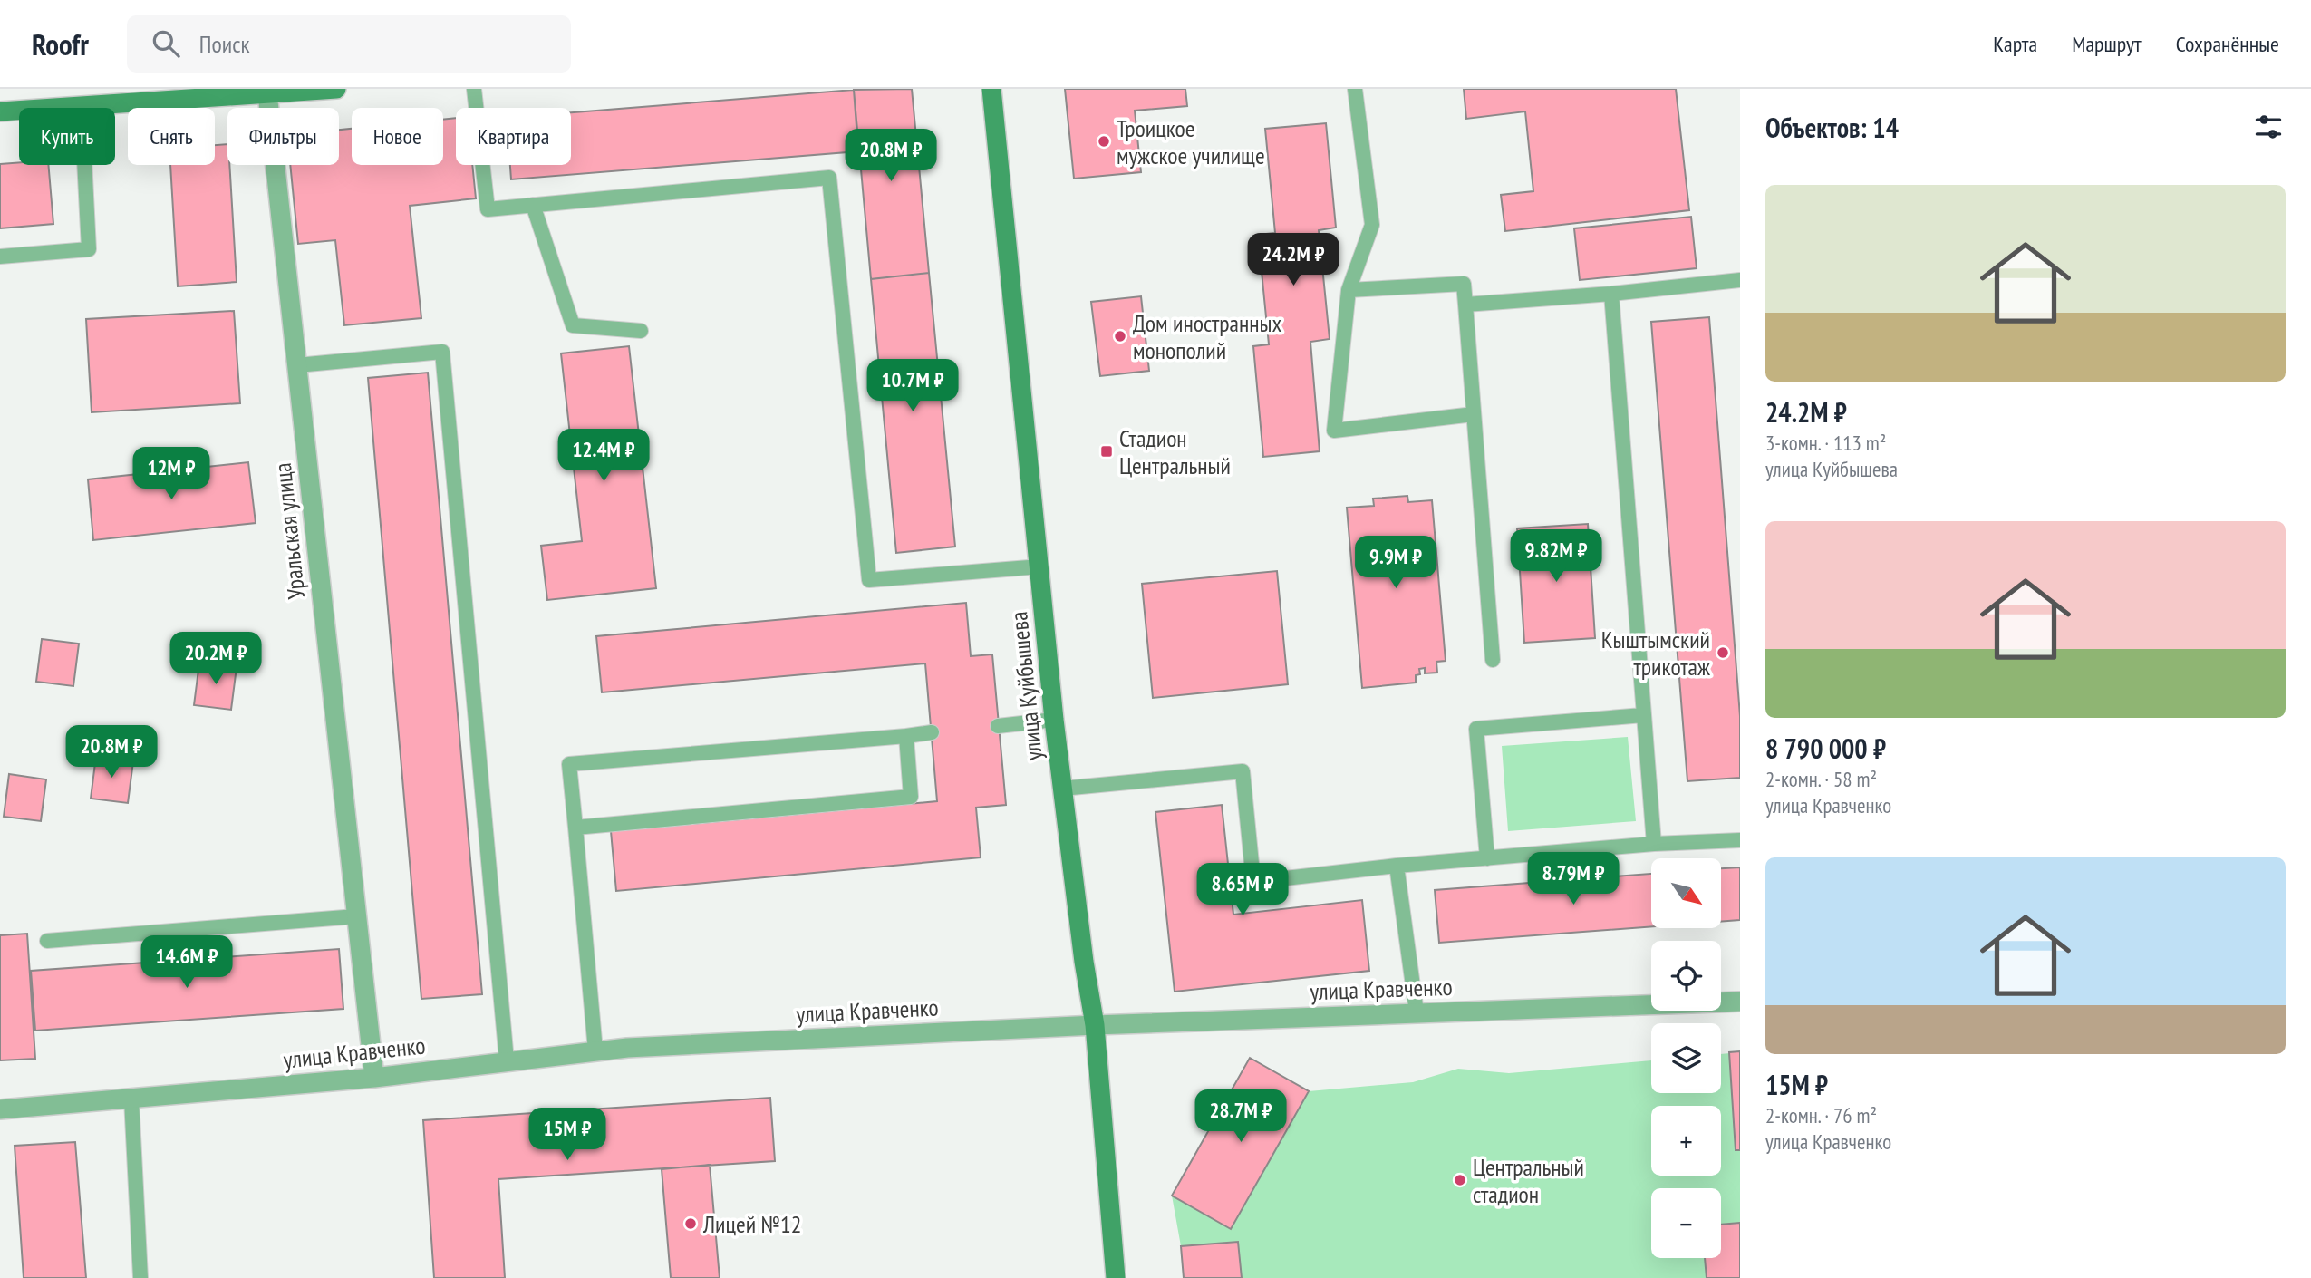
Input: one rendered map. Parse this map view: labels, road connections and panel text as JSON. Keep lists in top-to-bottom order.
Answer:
{
  "streets": {
    "main road": ["улица Куйбышева"],
    "street": ["Уральская улица", "улица Кравченко"]
  },
  "crossings": [
    ["Уральская улица", "улица Кравченко"],
    ["улица Куйбышева", "улица Кравченко"]
  ],
  "places": {
    "other": [
      "Троицкое мужское училище",
      "Дом иностранных монополий",
      "Кыштымский трикотаж",
      "Центральный стадион",
      "Лицей №12"
    ],
    "transit": ["Стадион Центральный"]
  },
  "north": "bottom right",
  "page": {
    "header": "Roofr",
    "search": "Поиск",
    "nav": ["Карта", "Маршрут", "Сохранённые"],
    "heading": "Объектов: 14",
    "chip": [
      "Купить",
      "Снять",
      "Фильтры",
      "Новое",
      "Квартира"
    ],
    "price": [
      "20.8M ₽",
      "24.2M ₽",
      "10.7M ₽",
      "12.4M ₽",
      "12M ₽",
      "9.82M ₽",
      "9.9M ₽",
      "20.2M ₽",
      "20.8M ₽",
      "8.79M ₽",
      "8.65M ₽",
      "14.6M ₽",
      "28.7M ₽",
      "15M ₽"
    ],
    "list": [
      {
        "name": "24.2M ₽",
        "note": "3-комн. · 113 m² · улица Куйбышева"
      },
      {
        "name": "8 790 000 ₽",
        "note": "2-комн. · 58 m² · улица Кравченко"
      },
      {
        "name": "15M ₽",
        "note": "2-комн. · 76 m² · улица Кравченко"
      }
    ],
    "map_buttons": ["+", "−"]
  }
}
